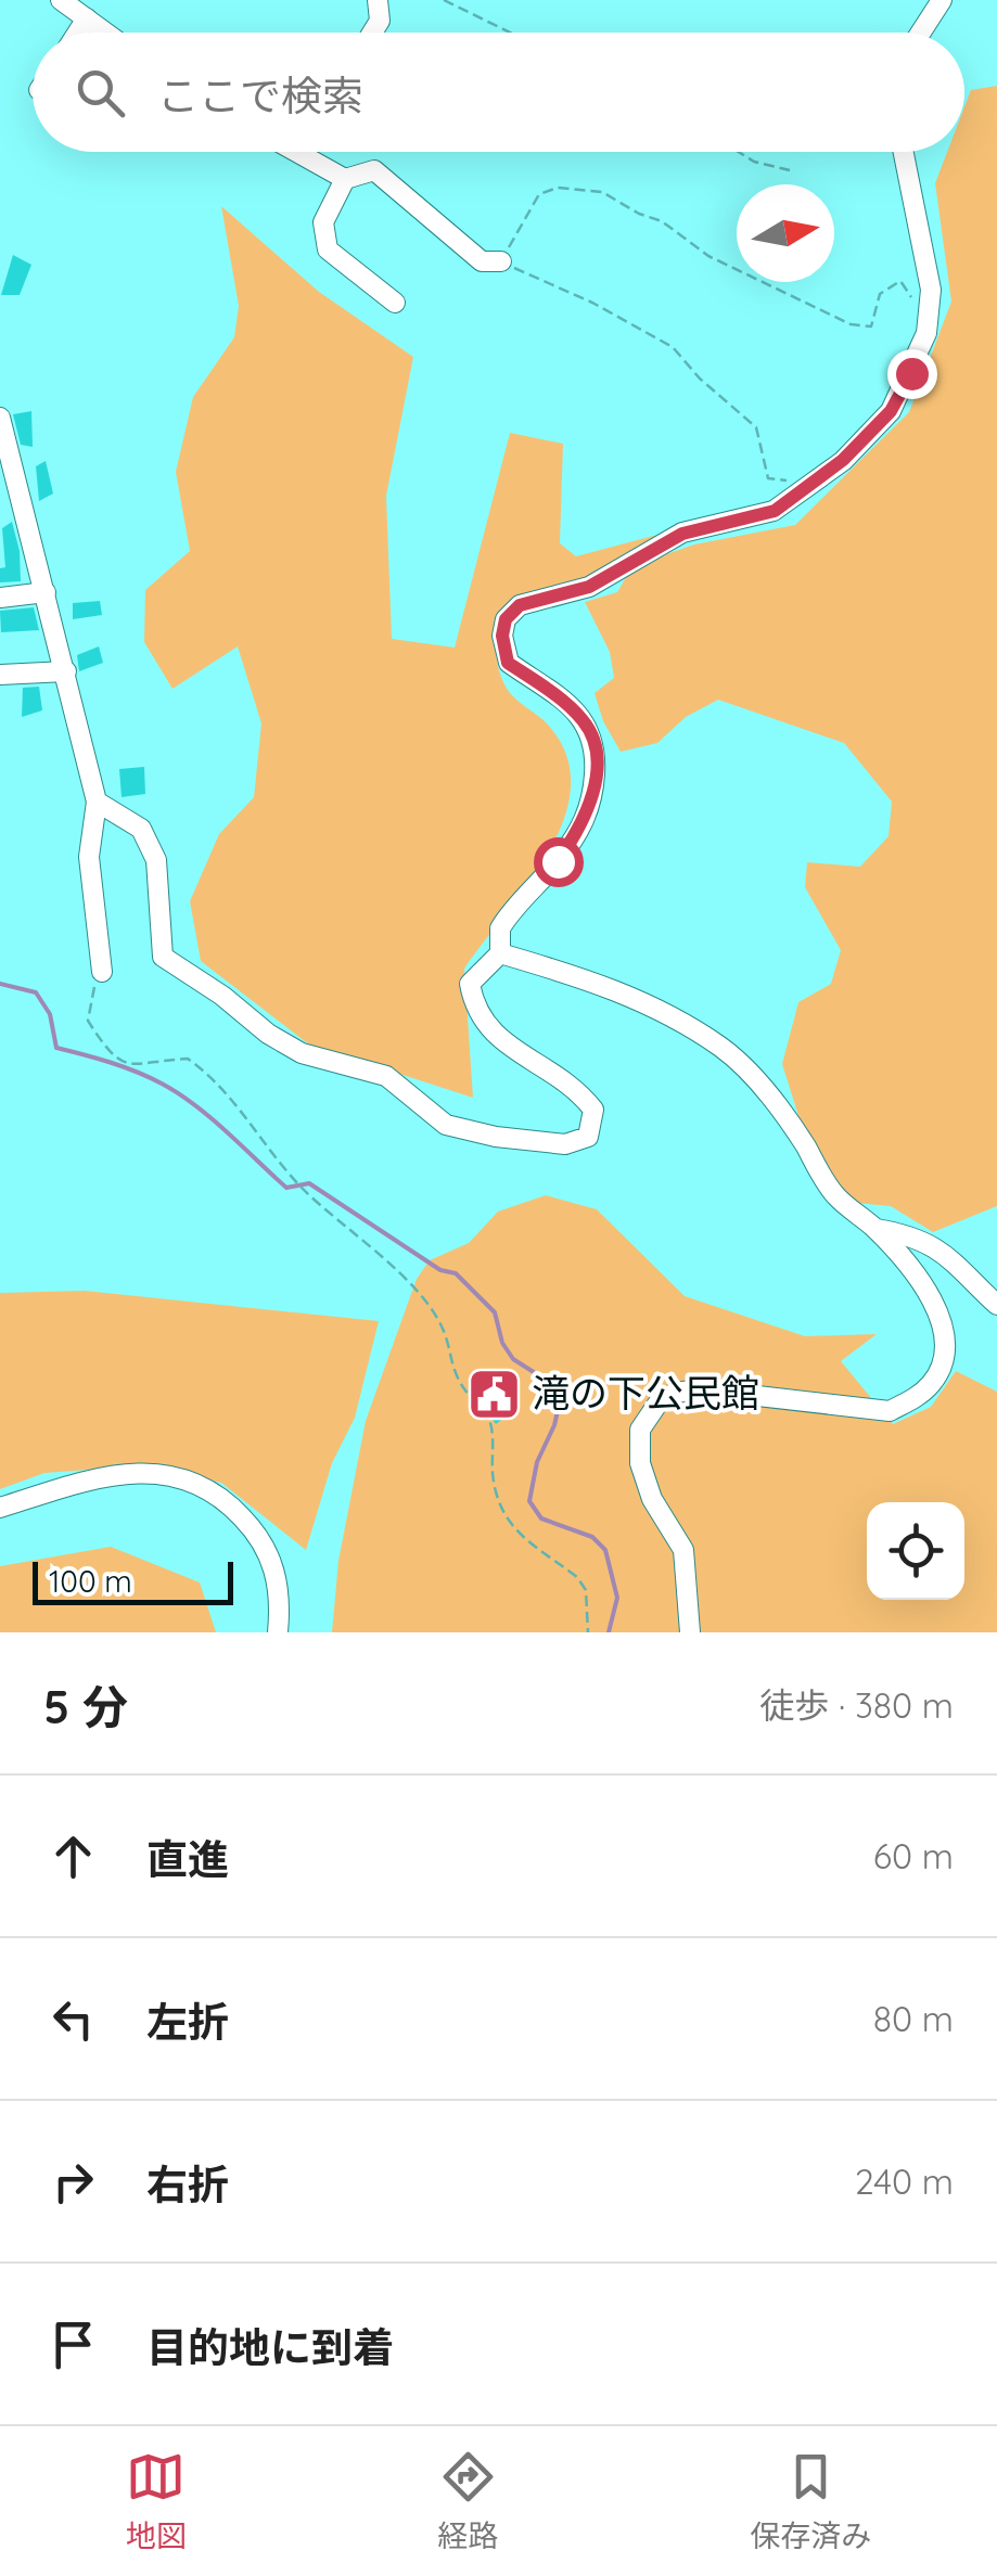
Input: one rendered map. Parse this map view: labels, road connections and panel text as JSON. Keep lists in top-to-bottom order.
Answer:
{
  "places": {
    "public building": ["滝の下公民館"]
  },
  "scale_bar": "100 m",
  "north": "right",
  "page": {
    "search": "ここで検索",
    "scale": "100 m",
    "heading": ["5 分", "徒歩 · 380 m"],
    "list": [
      ["直進", "60 m"],
      ["左折", "80 m"],
      ["右折", "240 m"],
      "目的地に到着"
    ],
    "nav": ["地図", "経路", "保存済み"]
  }
}
